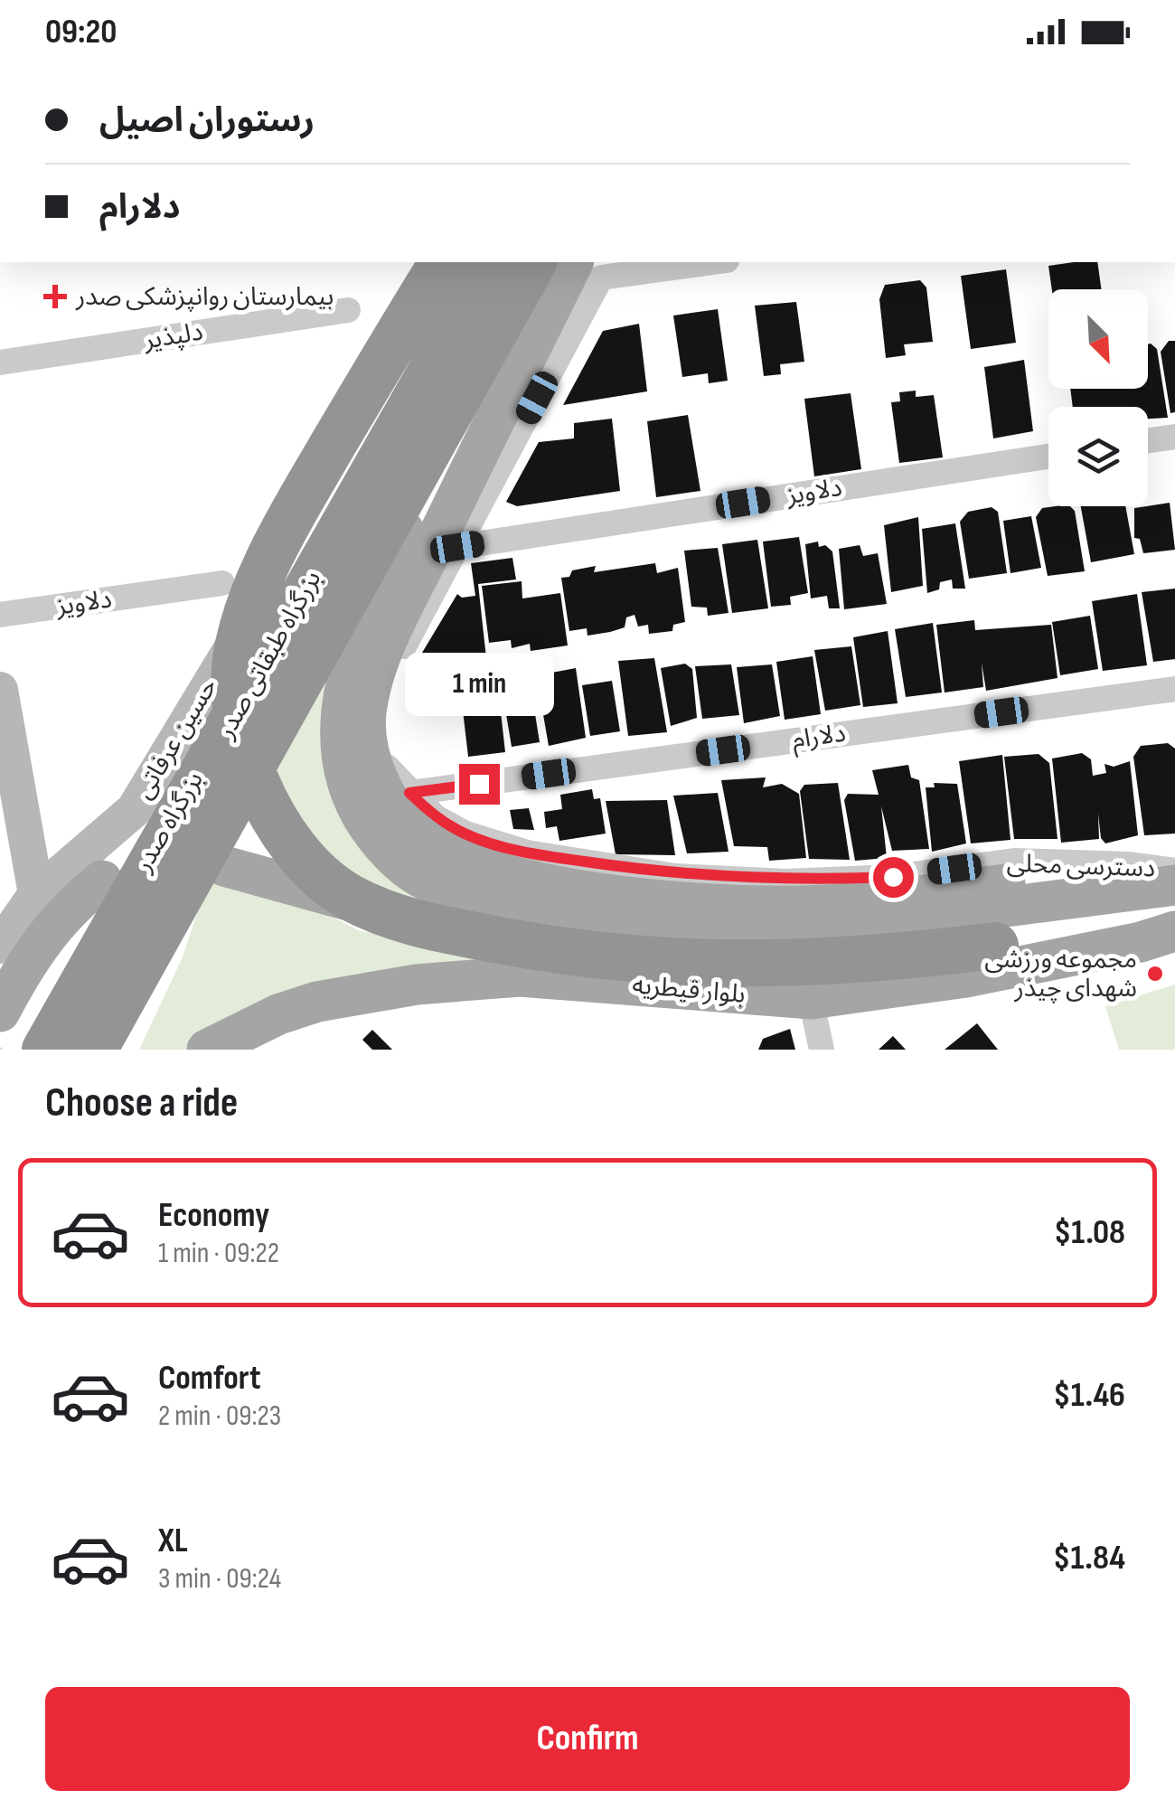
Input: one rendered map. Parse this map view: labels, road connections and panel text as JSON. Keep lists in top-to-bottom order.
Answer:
{
  "streets": {
    "highway": ["بزرگراه طبقاتی صدر", "بزرگراه صدر"],
    "main road": ["حسین عرفاتی", "بلوار قیطریه"],
    "street": [
      "دلپذیر",
      "دلاویز",
      "دلارام",
      "دسترسی محلی"
    ]
  },
  "crossings": [
    ["دلاویز", "دسترسی محلی"],
    ["دلارام", "دسترسی محلی"],
    ["حسین عرفاتی", "بزرگراه صدر"]
  ],
  "places": {
    "health": ["بیمارستان روانپزشکی صدر"],
    "other": ["مجموعه ورزشی شهدای چیذر"]
  },
  "north": "bottom right",
  "page": {
    "status": "09:20",
    "banner": ["رستوران اصیل", "دلارام"],
    "bubble": "1 min",
    "heading": "Choose a ride",
    "list": [
      {
        "name": "Economy",
        "note": "1 min · 09:22",
        "value": "$1.08"
      },
      {
        "name": "Comfort",
        "note": "2 min · 09:23",
        "value": "$1.46"
      },
      {
        "name": "XL",
        "note": "3 min · 09:24",
        "value": "$1.84"
      }
    ],
    "buttons": "Confirm"
  }
}
